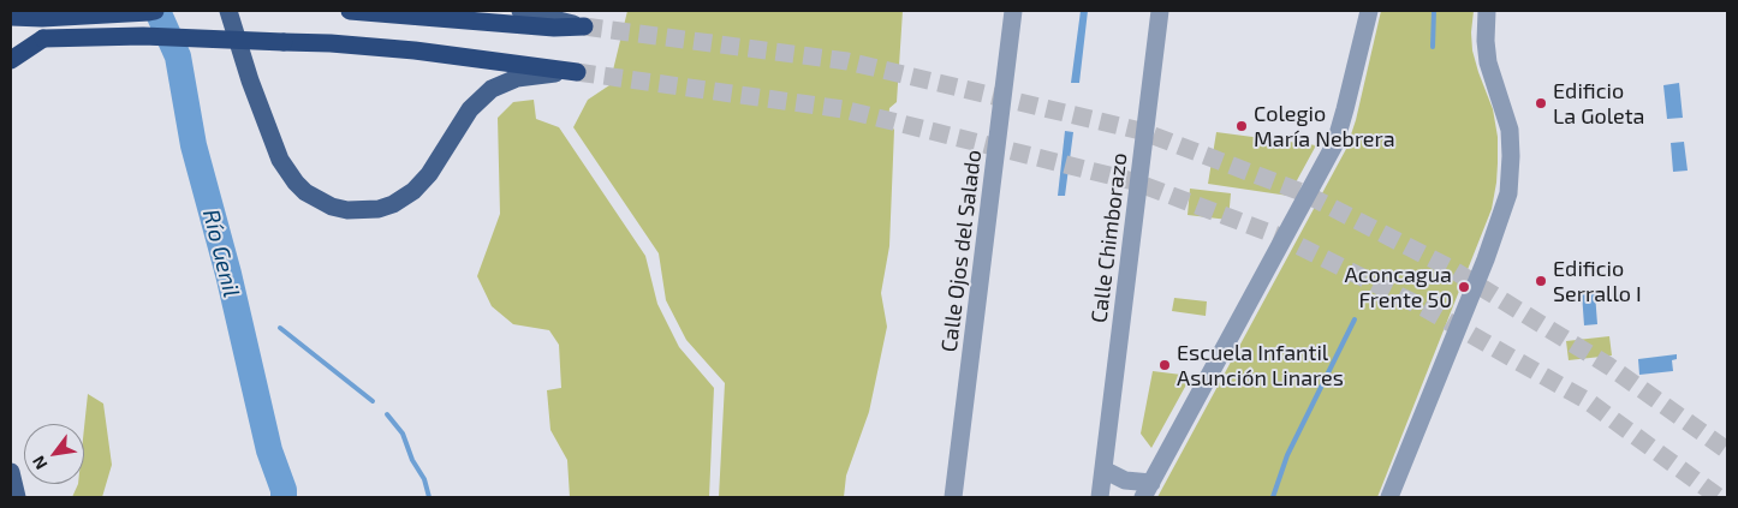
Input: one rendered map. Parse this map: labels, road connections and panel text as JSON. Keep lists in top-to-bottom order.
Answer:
{
  "streets": {
    "street": ["Calle Chimborazo", "Calle Ojos del Salado"]
  },
  "water": ["Río Genil"],
  "places": [
    "Edificio La Goleta",
    "Colegio María Nebrera",
    "Edificio Serrallo I",
    "Aconcagua Frente 50",
    "Escuela Infantil Asunción Linares"
  ],
  "north": "bottom left"
}
